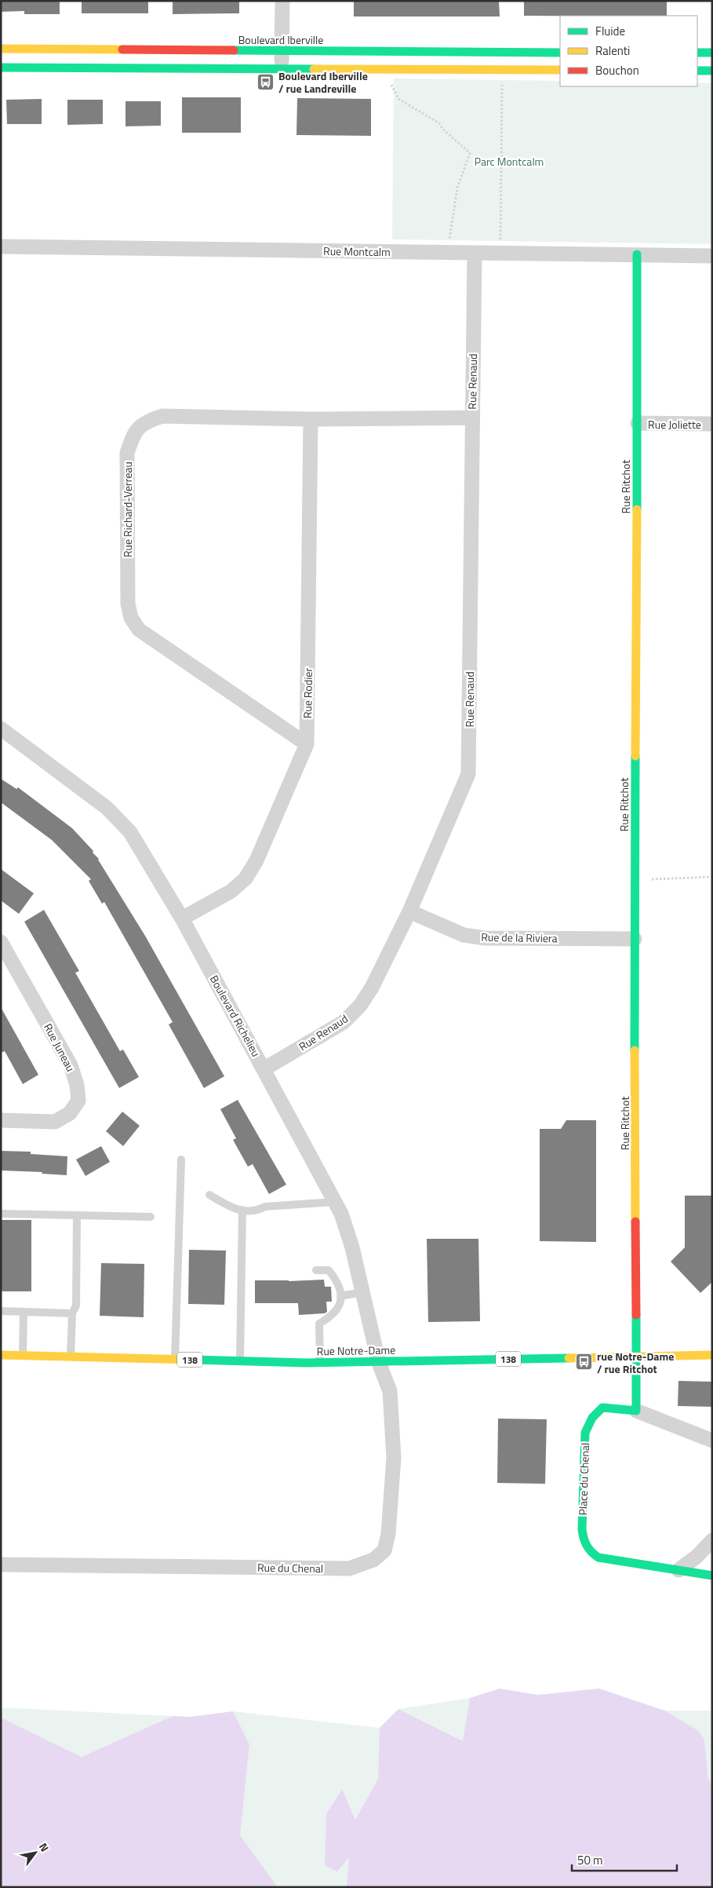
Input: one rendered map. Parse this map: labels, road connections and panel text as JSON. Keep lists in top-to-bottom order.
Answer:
{
  "streets": {
    "street": [
      "Boulevard Iberville",
      "Rue Montcalm",
      "Rue Renaud",
      "Rue Joliette",
      "Rue Ritchot",
      "Rue Richard-Verreau",
      "Rue Rodier",
      "Rue de la Riviera",
      "Boulevard Richelieu",
      "Rue Juneau",
      "Rue Notre-Dame",
      "138",
      "Place du Chenal",
      "Rue du Chenal"
    ]
  },
  "crossings": [
    ["Rue Montcalm", "Rue Renaud"],
    ["Rue Montcalm", "Rue Ritchot"],
    ["Rue Renaud", "Rue Richard-Verreau"],
    ["Rue Renaud", "Rue de la Riviera"],
    ["Rue Renaud", "Boulevard Richelieu"],
    ["Rue Joliette", "Rue Ritchot"],
    ["Rue Ritchot", "Rue de la Riviera"],
    ["Rue Ritchot", "Rue Notre-Dame"],
    ["Rue Richard-Verreau", "Rue Rodier"],
    ["Rue Rodier", "Boulevard Richelieu"],
    ["Boulevard Richelieu", "Rue Notre-Dame"],
    ["Boulevard Richelieu", "Rue du Chenal"],
    ["Rue Notre-Dame", "Rue du Chenal"]
  ],
  "parks": ["Parc Montcalm"],
  "places": {
    "bus stop": ["Boulevard Iberville / rue Landreville", "rue Notre-Dame / rue Ritchot"]
  },
  "legend": ["Fluide", "Ralenti", "Bouchon"],
  "scale_bar": "50 m",
  "north": "top right"
}
